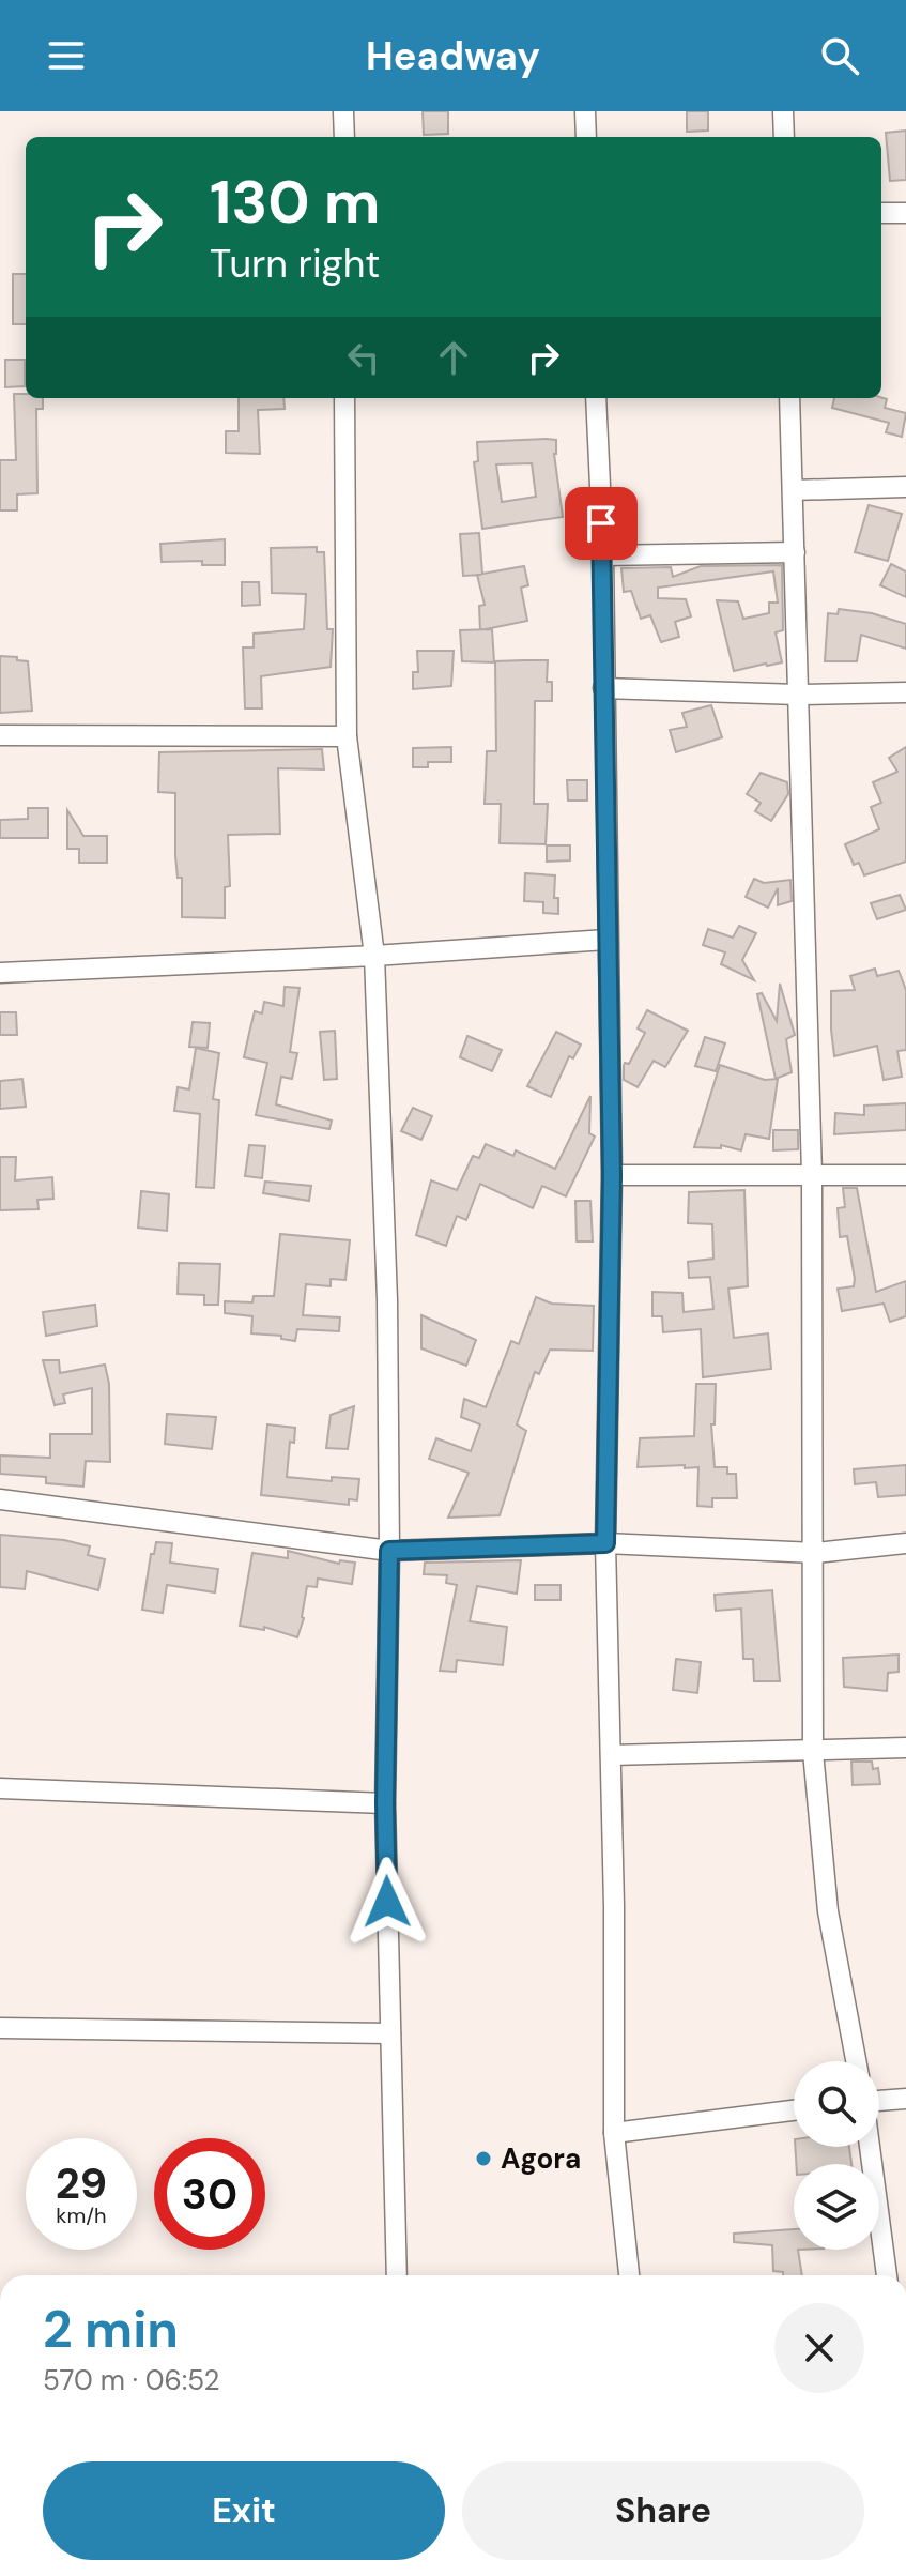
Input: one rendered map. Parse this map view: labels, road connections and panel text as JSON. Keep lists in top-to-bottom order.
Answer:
{
  "places": ["Agora"],
  "page": {
    "header": "Headway",
    "turn": ["130 m", "Turn right"],
    "speed": "29 km/h",
    "limit": "30",
    "heading": ["2 min", "570 m · 06:52"],
    "buttons": ["Exit", "Share"]
  }
}
